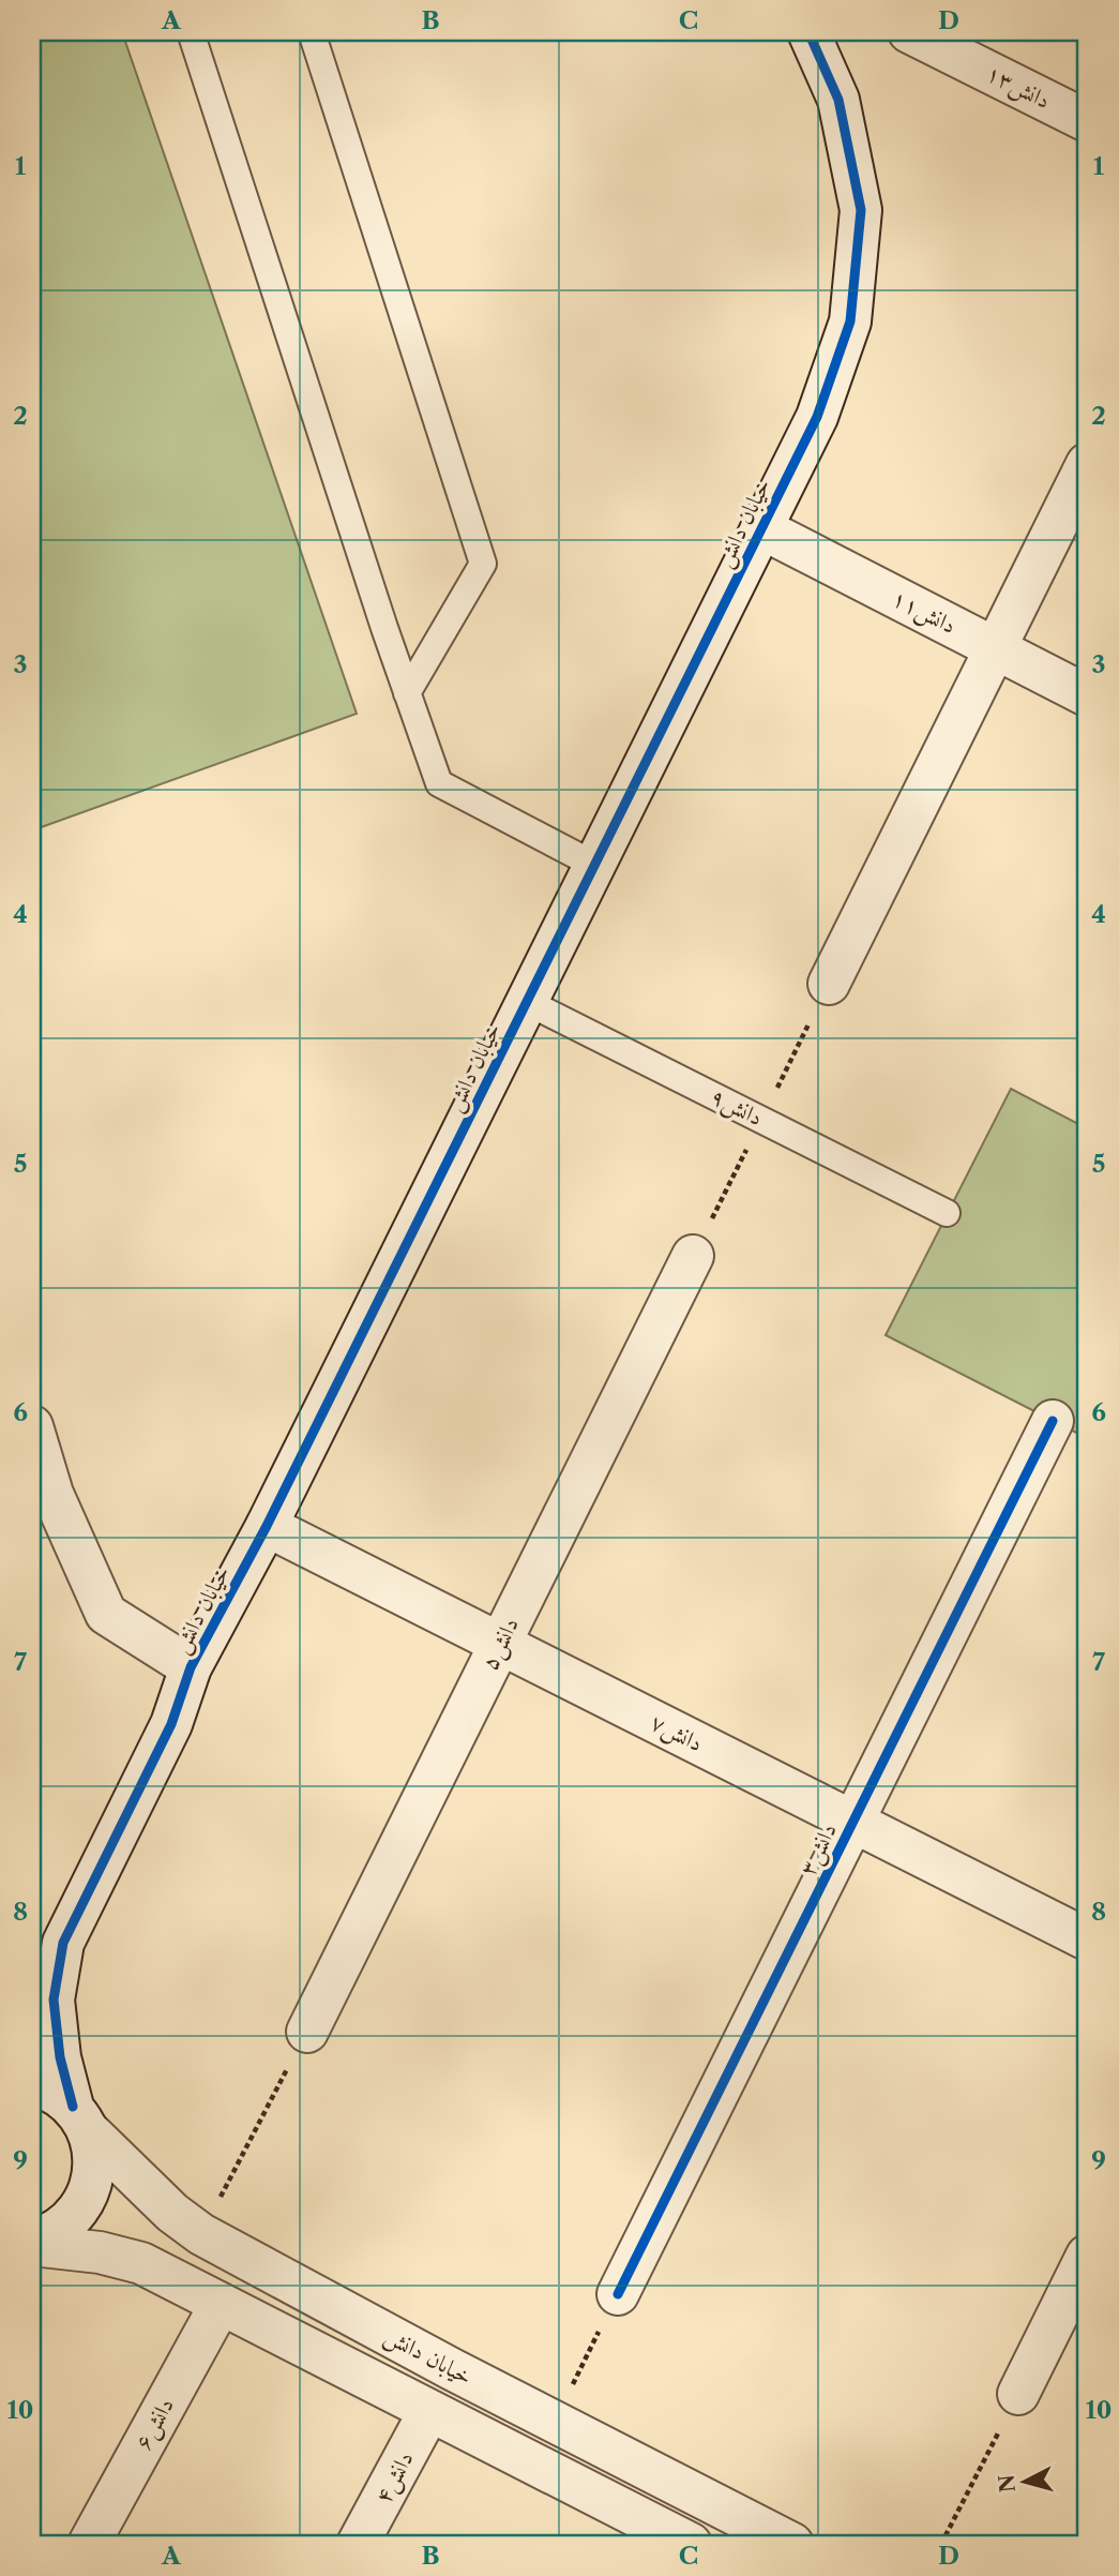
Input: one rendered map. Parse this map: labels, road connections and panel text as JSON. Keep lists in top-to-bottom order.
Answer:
{
  "streets": {
    "street": [
      "دانش۱۳",
      "خیابان دانش",
      "دانش۱۱",
      "دانش۵",
      "دانش۷",
      "دانش۳",
      "دانش۶",
      "دانش۴"
    ],
    "lane": ["دانش۹"]
  },
  "crossings": [
    ["خیابان دانش", "دانش۱۱"],
    ["خیابان دانش", "دانش۹"],
    ["خیابان دانش", "دانش۷"],
    ["دانش۵", "دانش۷"],
    ["دانش۷", "دانش۳"]
  ],
  "north": "left",
  "grid": {
    "columns": [
      "A",
      "B",
      "C",
      "D"
    ],
    "rows": [
      "1",
      "2",
      "3",
      "4",
      "5",
      "6",
      "7",
      "8",
      "9",
      "10"
    ]
  }
}
